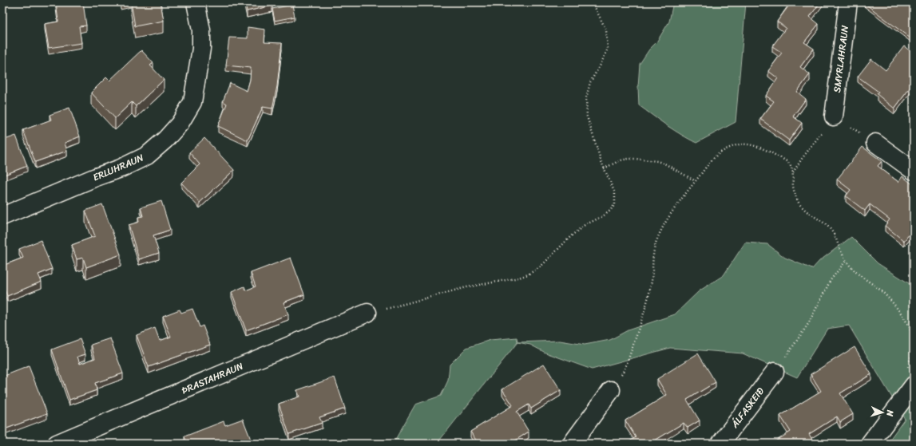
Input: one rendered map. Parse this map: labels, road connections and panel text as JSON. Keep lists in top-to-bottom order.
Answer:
{
  "streets": {
    "street": [
      "SMYRLAHRAUN",
      "ERLUHRAUN",
      "ÞRASTAHRAUN",
      "ÁLFASKEIÐ"
    ]
  },
  "north": "right"
}
